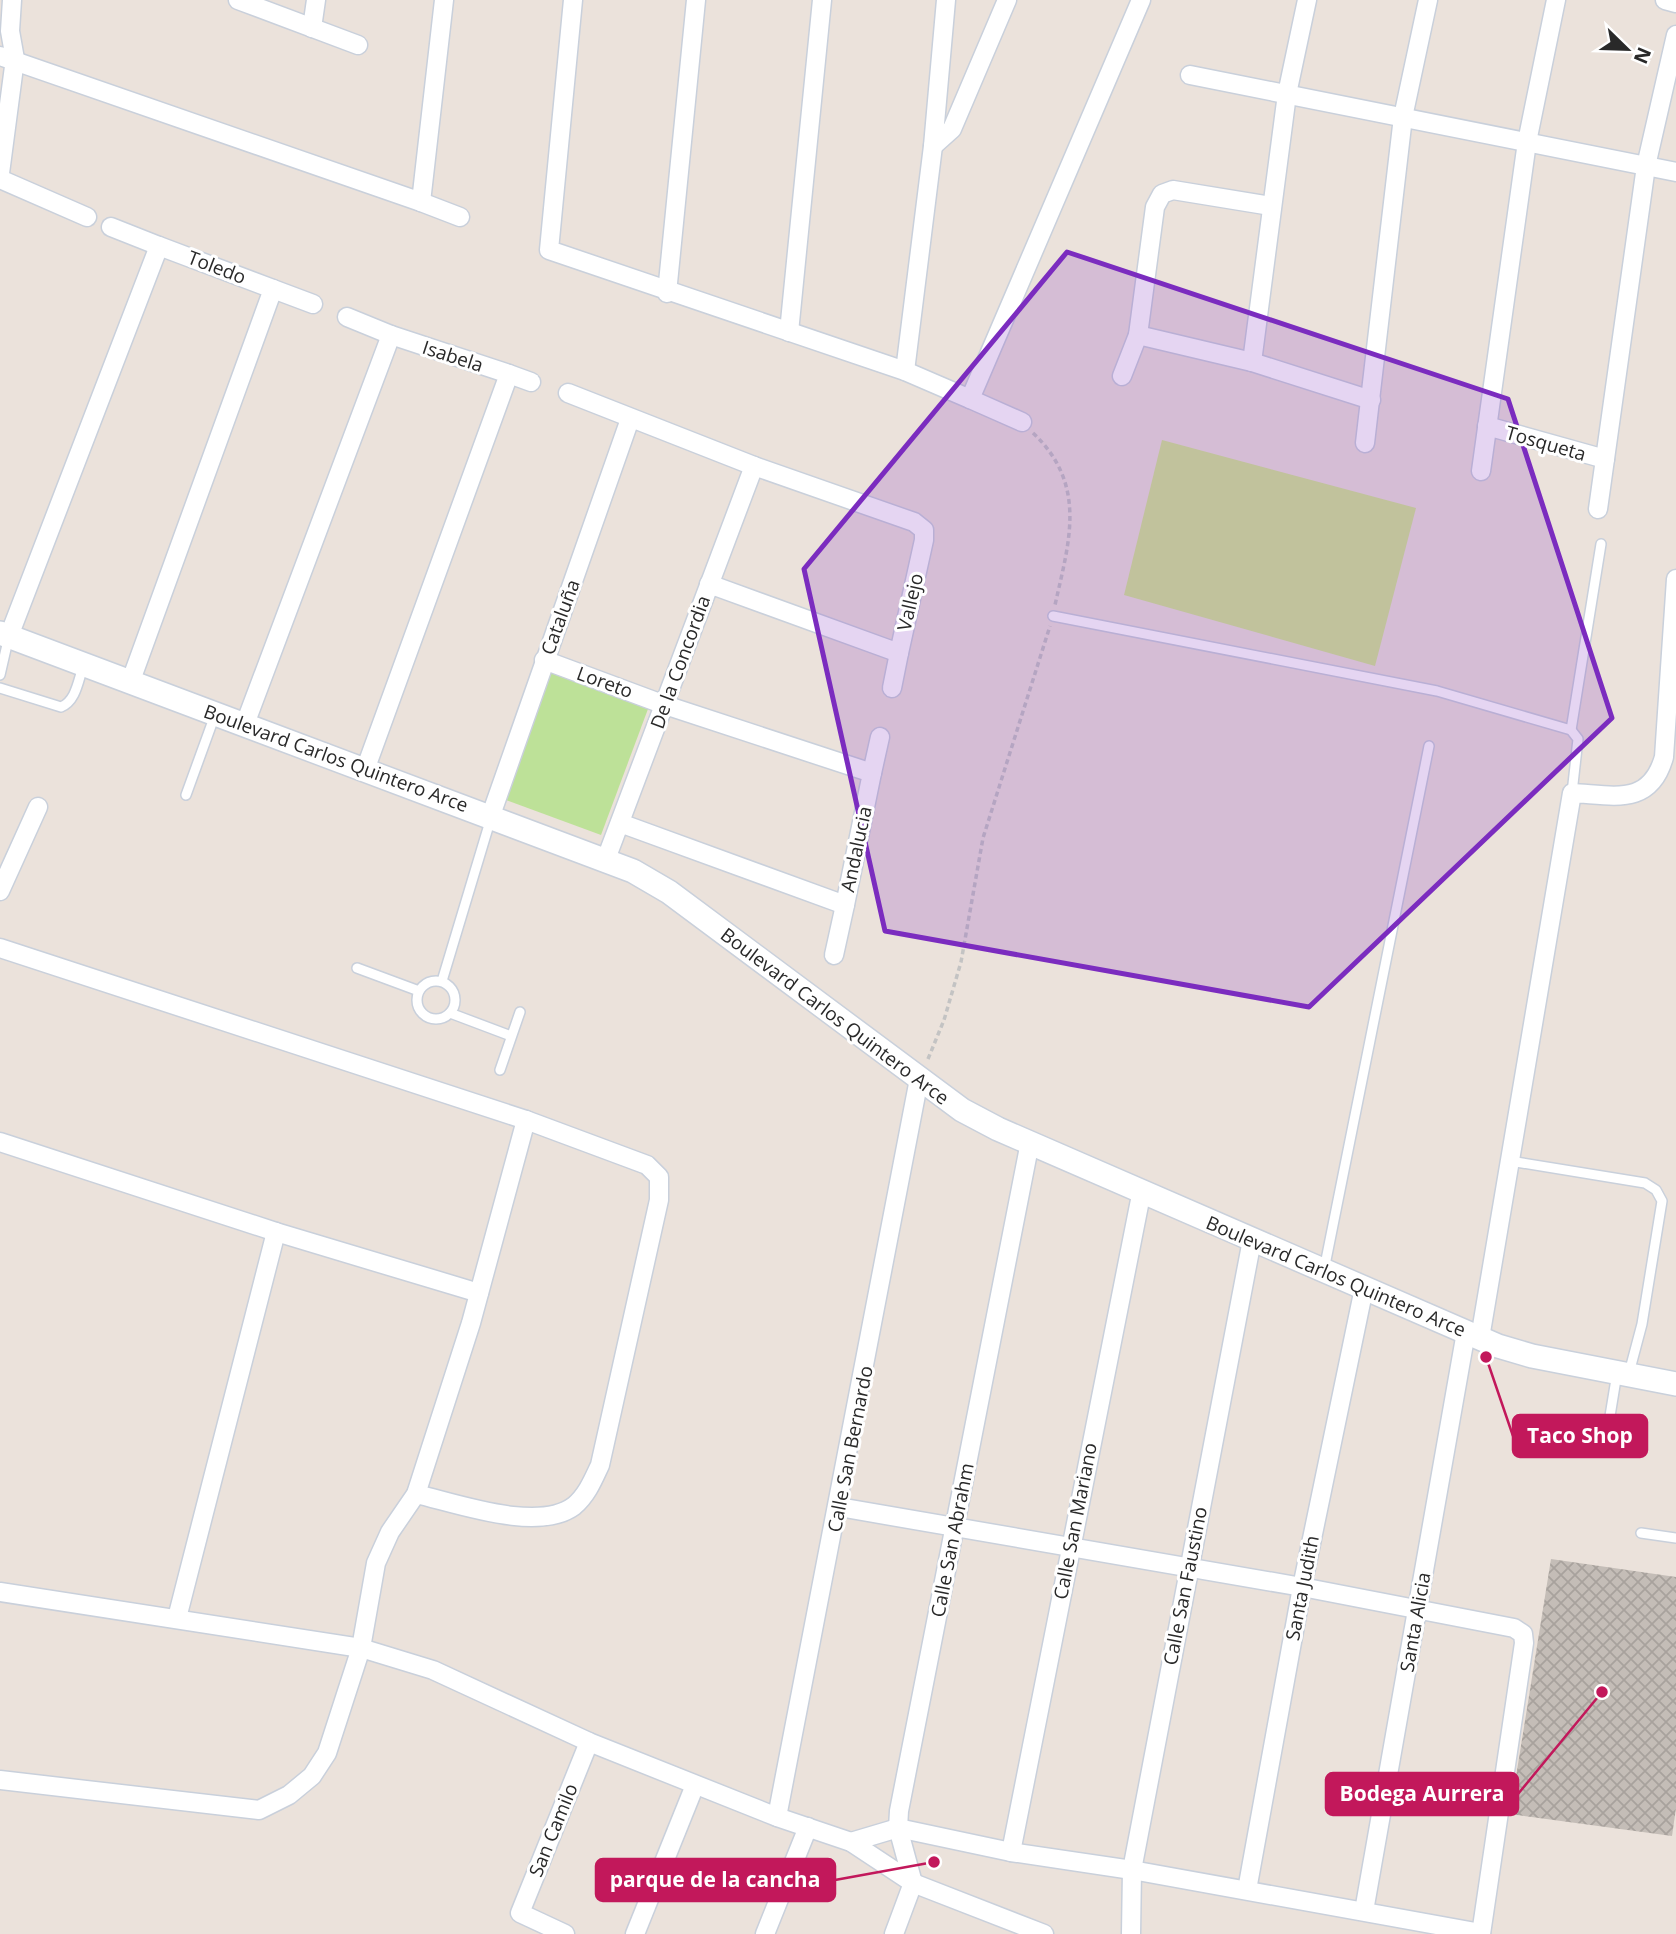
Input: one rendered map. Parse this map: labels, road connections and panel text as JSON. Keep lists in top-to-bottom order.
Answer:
{
  "streets": {
    "street": [
      "Toledo",
      "Isabela",
      "Tosqueta",
      "Vallejo",
      "Cataluña",
      "De la Concordia",
      "Loreto",
      "Boulevard Carlos Quintero Arce",
      "Andalucia",
      "Calle San Bernardo",
      "Calle San Mariano",
      "Calle San Abrahm",
      "Calle San Faustino",
      "Santa Judith",
      "Santa Alicia",
      "San Camilo"
    ]
  },
  "crossings": [
    ["Isabela", "Boulevard Carlos Quintero Arce"],
    ["Vallejo", "De la Concordia"],
    ["Cataluña", "Loreto"],
    ["Cataluña", "Boulevard Carlos Quintero Arce"],
    ["De la Concordia", "Loreto"],
    ["De la Concordia", "Boulevard Carlos Quintero Arce"],
    ["De la Concordia", "Andalucia"],
    ["Boulevard Carlos Quintero Arce", "Calle San Bernardo"],
    ["Boulevard Carlos Quintero Arce", "Calle San Mariano"],
    ["Boulevard Carlos Quintero Arce", "Calle San Abrahm"],
    ["Boulevard Carlos Quintero Arce", "Calle San Faustino"],
    ["Boulevard Carlos Quintero Arce", "Santa Judith"],
    ["Boulevard Carlos Quintero Arce", "Santa Alicia"]
  ],
  "places": ["Taco Shop", "Bodega Aurrera", "parque de la cancha"],
  "north": "bottom right"
}
